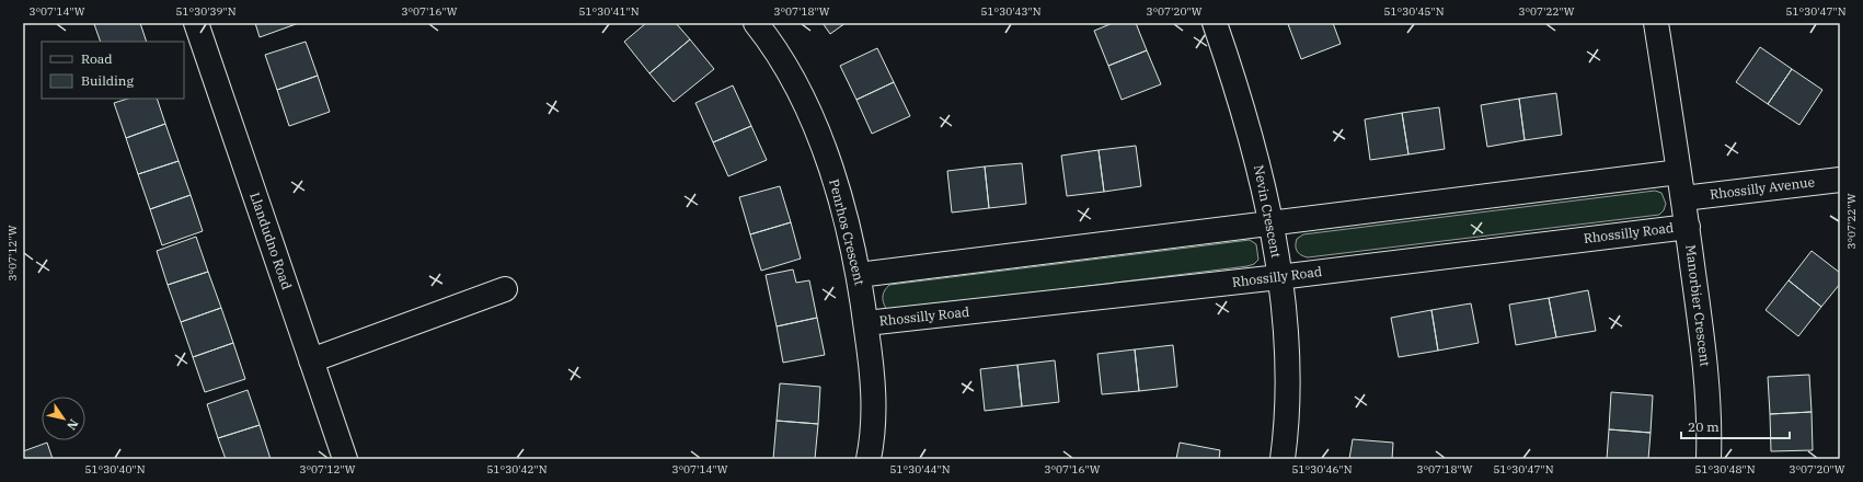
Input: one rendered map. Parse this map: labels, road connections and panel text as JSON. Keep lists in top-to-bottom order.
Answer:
{
  "streets": {
    "street": [
      "Rhossilly Avenue",
      "Nevin Crescent",
      "Penrhos Crescent",
      "Rhossilly Road",
      "Llandudno Road",
      "Manorbier Crescent"
    ]
  },
  "crossings": [
    ["Rhossilly Avenue", "Manorbier Crescent"],
    ["Nevin Crescent", "Rhossilly Road"],
    ["Penrhos Crescent", "Rhossilly Road"],
    ["Rhossilly Road", "Manorbier Crescent"]
  ],
  "legend": ["Road", "Building"],
  "scale_bar": "20 m",
  "north": "bottom right",
  "coordinates": [
    "3°07'14\"W",
    "51°30'39\"N",
    "3°07'16\"W",
    "51°30'41\"N",
    "3°07'18\"W",
    "51°30'43\"N",
    "3°07'20\"W",
    "51°30'45\"N",
    "3°07'22\"W",
    "51°30'47\"N",
    "3°07'12\"W",
    "51°30'40\"N",
    "51°30'42\"N",
    "51°30'44\"N",
    "51°30'46\"N",
    "51°30'48\"N"
  ]
}
